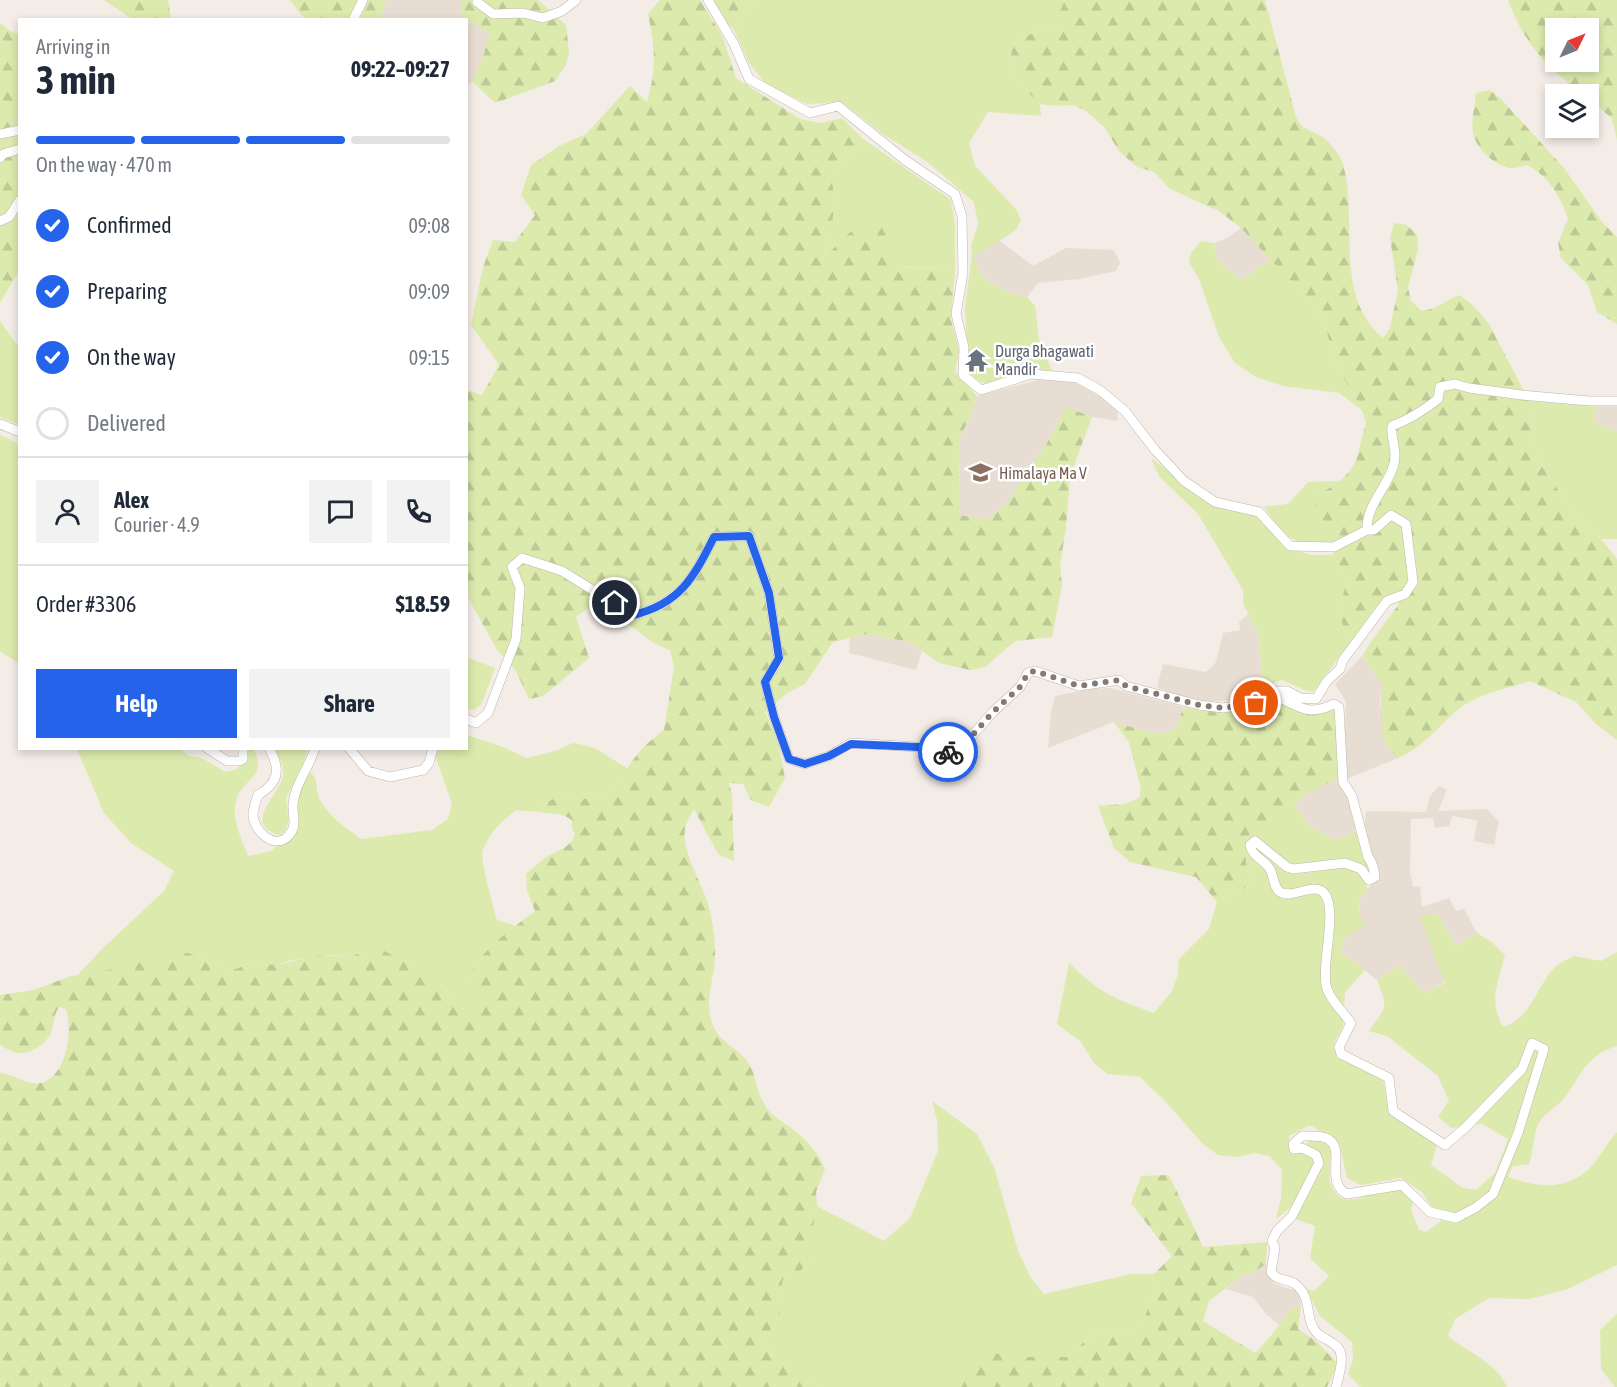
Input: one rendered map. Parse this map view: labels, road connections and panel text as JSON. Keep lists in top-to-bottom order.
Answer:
{
  "places": {
    "temple": ["Durga Bhagawati Mandir"],
    "school or university": ["Himalaya Ma V"]
  },
  "north": "top right",
  "page": {
    "heading": ["3 min", "Arriving in", "09:22–09:27"],
    "panel": [
      "Alex",
      "Courier · 4.9",
      "Order #3306",
      "$18.59"
    ],
    "bar": "On the way · 470 m",
    "list": [
      ["Confirmed", "09:08"],
      ["Preparing", "09:09"],
      ["On the way", "09:15"],
      "Delivered"
    ],
    "buttons": ["Help", "Share"]
  }
}
